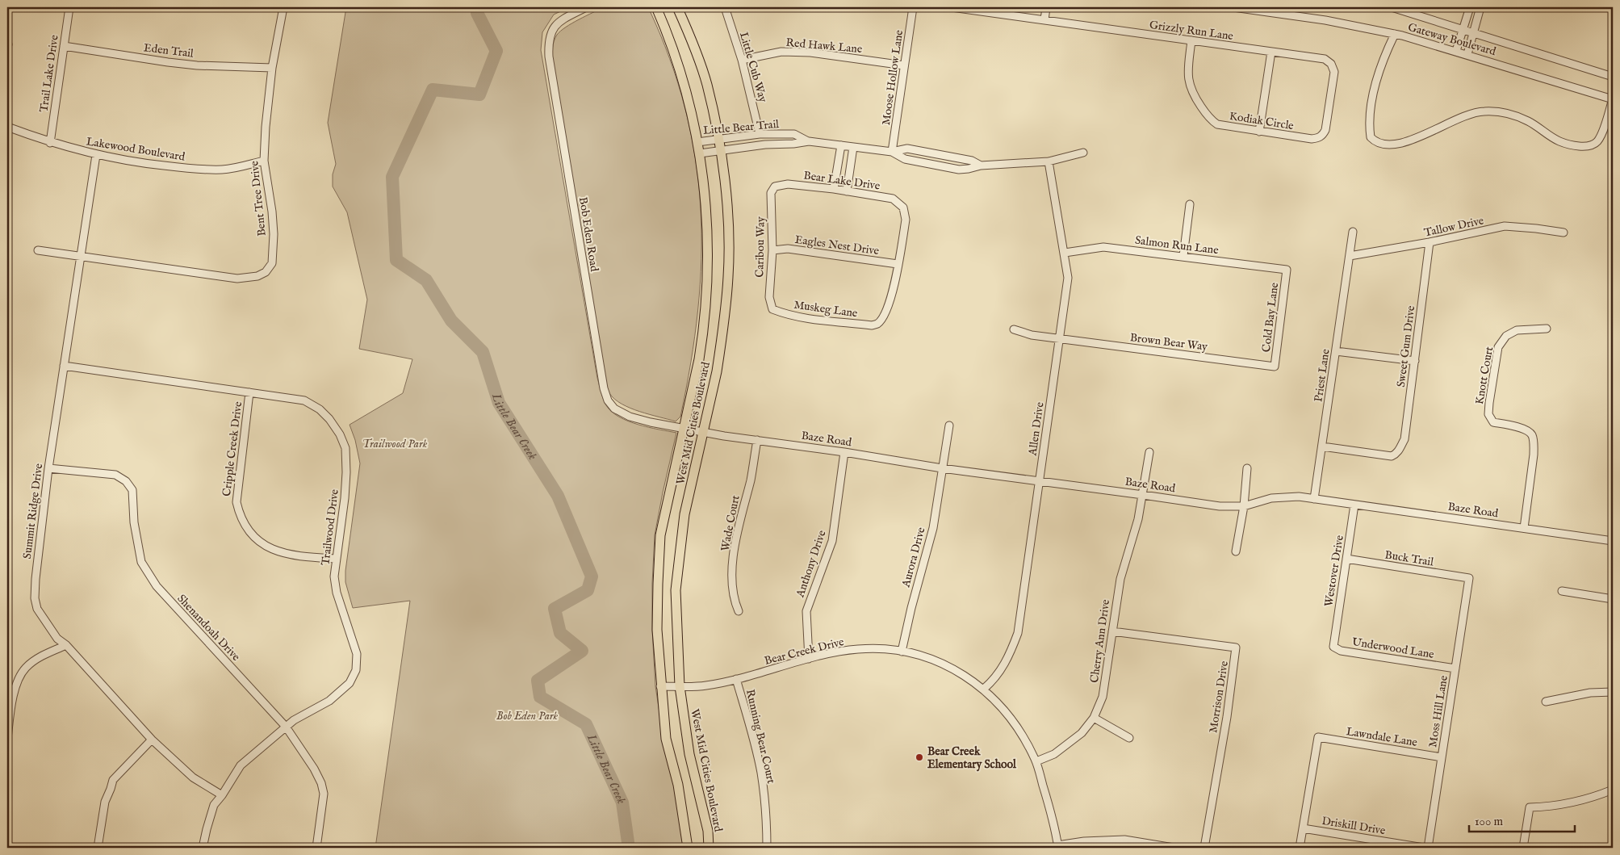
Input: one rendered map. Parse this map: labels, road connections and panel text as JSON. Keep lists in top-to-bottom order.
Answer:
{
  "streets": {
    "main road": ["West Mid Cities Boulevard"],
    "street": [
      "Grizzly Run Lane",
      "Gateway Boulevard",
      "Red Hawk Lane",
      "Eden Trail",
      "Little Cub Way",
      "Trail Lake Drive",
      "Moose Hollow Lane",
      "Kodiak Circle",
      "Little Bear Trail",
      "Lakewood Boulevard",
      "Bear Lake Drive",
      "Bent Tree Drive",
      "Tallow Drive",
      "Bob Eden Road",
      "Eagles Nest Drive",
      "Salmon Run Lane",
      "Caribou Way",
      "Muskeg Lane",
      "Cold Bay Lane",
      "Brown Bear Way",
      "Sweet Gum Drive",
      "Priest Lane",
      "Knott Court",
      "Allen Drive",
      "Baze Road",
      "Cripple Creek Drive",
      "Summit Ridge Drive",
      "Wade Court",
      "Trailwood Drive",
      "Aurora Drive",
      "Buck Trail",
      "Anthony Drive",
      "Westover Drive",
      "Shenandoah Drive",
      "Cherry Ann Drive",
      "Underwood Lane",
      "Bear Creek Drive",
      "Morrison Drive",
      "Moss Hill Lane",
      "Running Bear Court",
      "Lawndale Lane",
      "Driskill Drive"
    ]
  },
  "crossings": [
    ["Grizzly Run Lane", "Kodiak Circle"],
    ["Red Hawk Lane", "Little Cub Way"],
    ["Red Hawk Lane", "Moose Hollow Lane"],
    ["Eden Trail", "Trail Lake Drive"],
    ["Eden Trail", "Bent Tree Drive"],
    ["Little Cub Way", "Little Bear Trail"],
    ["Trail Lake Drive", "Lakewood Boulevard"],
    ["Moose Hollow Lane", "Little Bear Trail"],
    ["Little Bear Trail", "West Mid Cities Boulevard"],
    ["Lakewood Boulevard", "Bent Tree Drive"],
    ["Lakewood Boulevard", "Summit Ridge Drive"],
    ["Bear Lake Drive", "Eagles Nest Drive"],
    ["Bear Lake Drive", "Caribou Way"],
    ["Bear Lake Drive", "Muskeg Lane"],
    ["Bent Tree Drive", "Summit Ridge Drive"],
    ["Tallow Drive", "Sweet Gum Drive"],
    ["Tallow Drive", "Priest Lane"],
    ["Bob Eden Road", "West Mid Cities Boulevard"],
    ["Bob Eden Road", "Baze Road"],
    ["Eagles Nest Drive", "Caribou Way"],
    ["Eagles Nest Drive", "Muskeg Lane"],
    ["Salmon Run Lane", "Cold Bay Lane"],
    ["Salmon Run Lane", "Allen Drive"],
    ["Caribou Way", "Muskeg Lane"],
    ["Cold Bay Lane", "Brown Bear Way"],
    ["Brown Bear Way", "Allen Drive"],
    ["Sweet Gum Drive", "Priest Lane"],
    ["Priest Lane", "Baze Road"],
    ["Knott Court", "Baze Road"],
    ["West Mid Cities Boulevard", "Baze Road"],
    ["West Mid Cities Boulevard", "Bear Creek Drive"],
    ["Allen Drive", "Baze Road"],
    ["Allen Drive", "Bear Creek Drive"],
    ["Baze Road", "Wade Court"],
    ["Baze Road", "Aurora Drive"],
    ["Baze Road", "Anthony Drive"],
    ["Baze Road", "Westover Drive"],
    ["Baze Road", "Cherry Ann Drive"],
    ["Cripple Creek Drive", "Trailwood Drive"],
    ["Summit Ridge Drive", "Trailwood Drive"],
    ["Summit Ridge Drive", "Shenandoah Drive"],
    ["Trailwood Drive", "Shenandoah Drive"],
    ["Aurora Drive", "Bear Creek Drive"],
    ["Buck Trail", "Westover Drive"],
    ["Buck Trail", "Moss Hill Lane"],
    ["Anthony Drive", "Bear Creek Drive"],
    ["Westover Drive", "Underwood Lane"],
    ["Cherry Ann Drive", "Bear Creek Drive"],
    ["Cherry Ann Drive", "Morrison Drive"],
    ["Underwood Lane", "Moss Hill Lane"],
    ["Bear Creek Drive", "Running Bear Court"],
    ["Moss Hill Lane", "Lawndale Lane"],
    ["Lawndale Lane", "Driskill Drive"]
  ],
  "water": ["Little Bear Creek"],
  "parks": ["Trailwood Park", "Bob Eden Park"],
  "places": ["Bear Creek Elementary School"],
  "scale_bar": "100 m"
}
